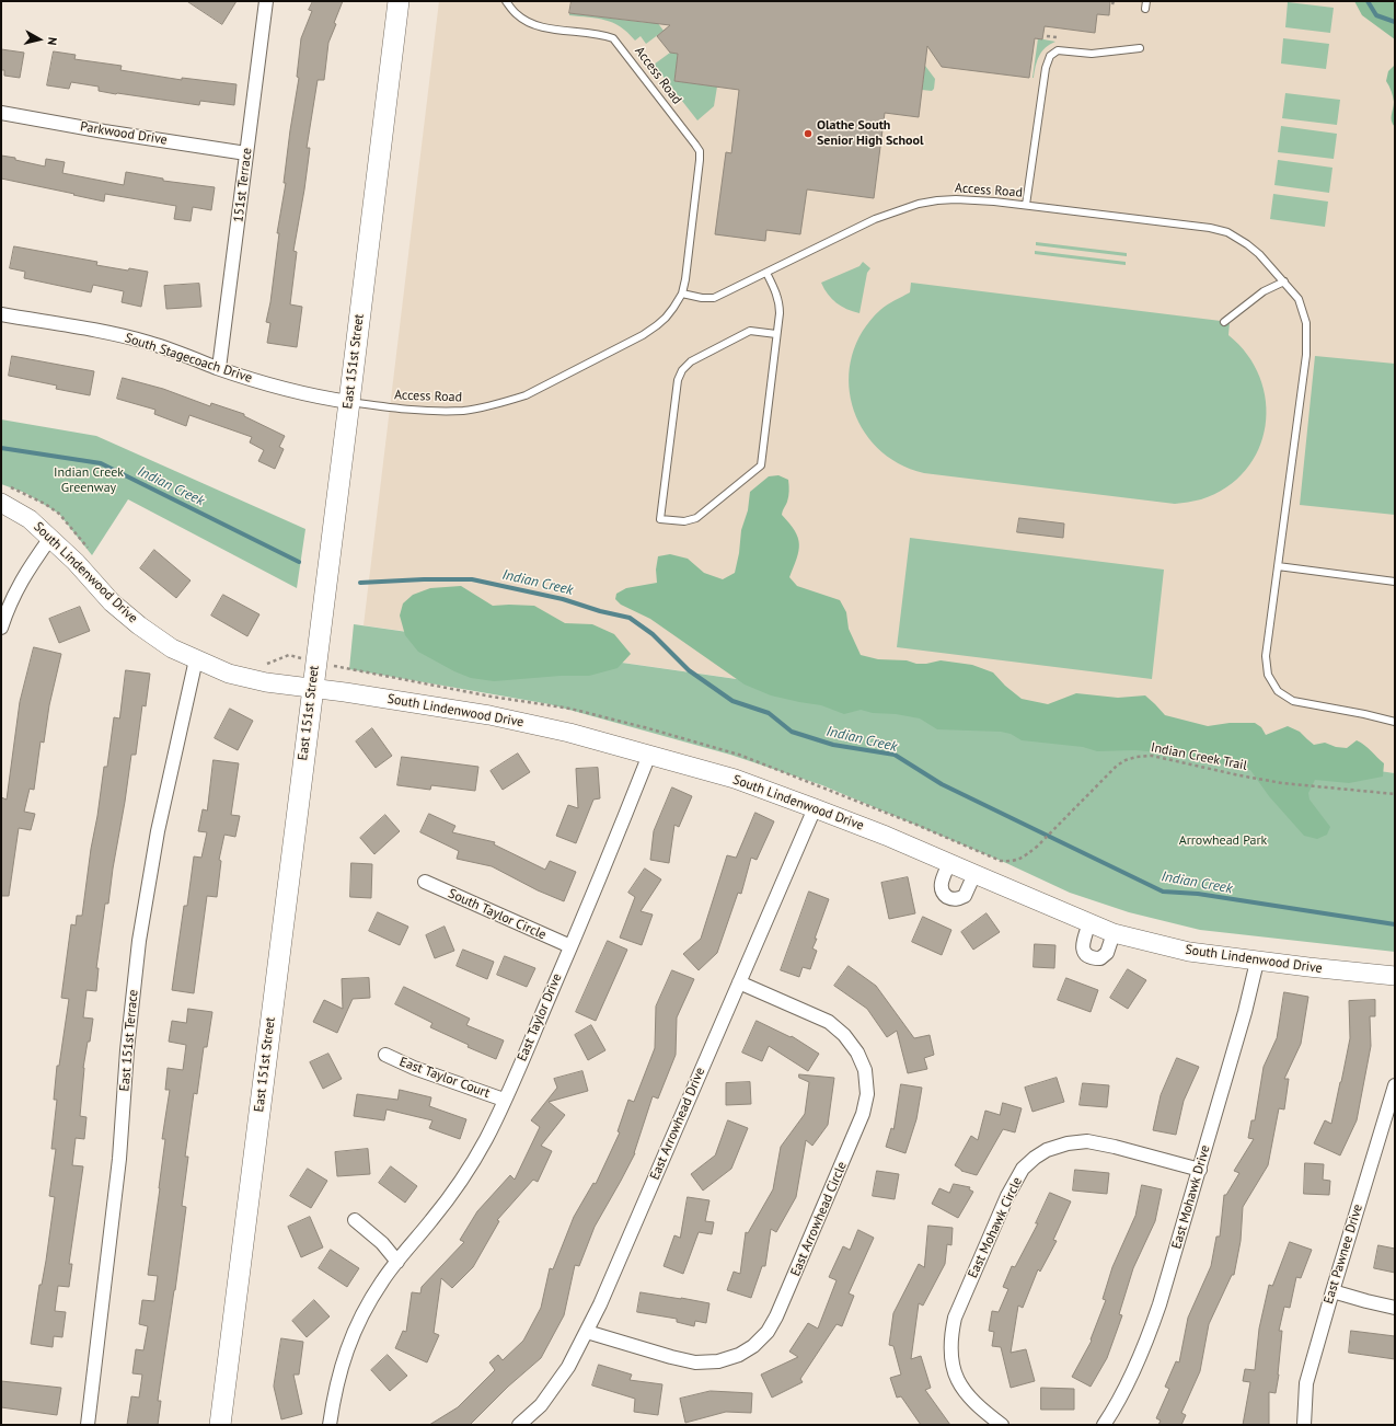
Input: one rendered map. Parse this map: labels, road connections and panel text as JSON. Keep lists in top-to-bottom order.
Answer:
{
  "streets": {
    "main road": ["East 151st Street"],
    "street": [
      "Parkwood Drive",
      "151st Terrace",
      "South Stagecoach Drive",
      "South Lindenwood Drive",
      "South Taylor Circle",
      "East Taylor Drive",
      "East 151st Terrace",
      "East Taylor Court",
      "East Arrowhead Drive",
      "East Mohawk Drive",
      "East Arrowhead Circle",
      "East Mohawk Circle",
      "East Pawnee Drive"
    ],
    "lane": ["Access Road"],
    "path": ["Indian Creek Trail"]
  },
  "crossings": [
    ["Access Road", "South Stagecoach Drive"],
    ["Access Road", "East 151st Street"],
    ["Parkwood Drive", "151st Terrace"],
    ["151st Terrace", "South Stagecoach Drive"],
    ["South Stagecoach Drive", "East 151st Street"],
    ["East 151st Street", "South Lindenwood Drive"],
    ["South Lindenwood Drive", "East Taylor Drive"],
    ["South Lindenwood Drive", "East 151st Terrace"],
    ["South Lindenwood Drive", "East Arrowhead Drive"],
    ["South Lindenwood Drive", "East Mohawk Drive"],
    ["South Taylor Circle", "East Taylor Drive"],
    ["East Taylor Drive", "East Taylor Court"],
    ["East Arrowhead Drive", "East Arrowhead Circle"],
    ["East Mohawk Drive", "East Mohawk Circle"]
  ],
  "water": ["Indian Creek"],
  "parks": ["Indian Creek Greenway", "Arrowhead Park"],
  "places": ["Olathe South Senior High School"],
  "north": "right"
}
